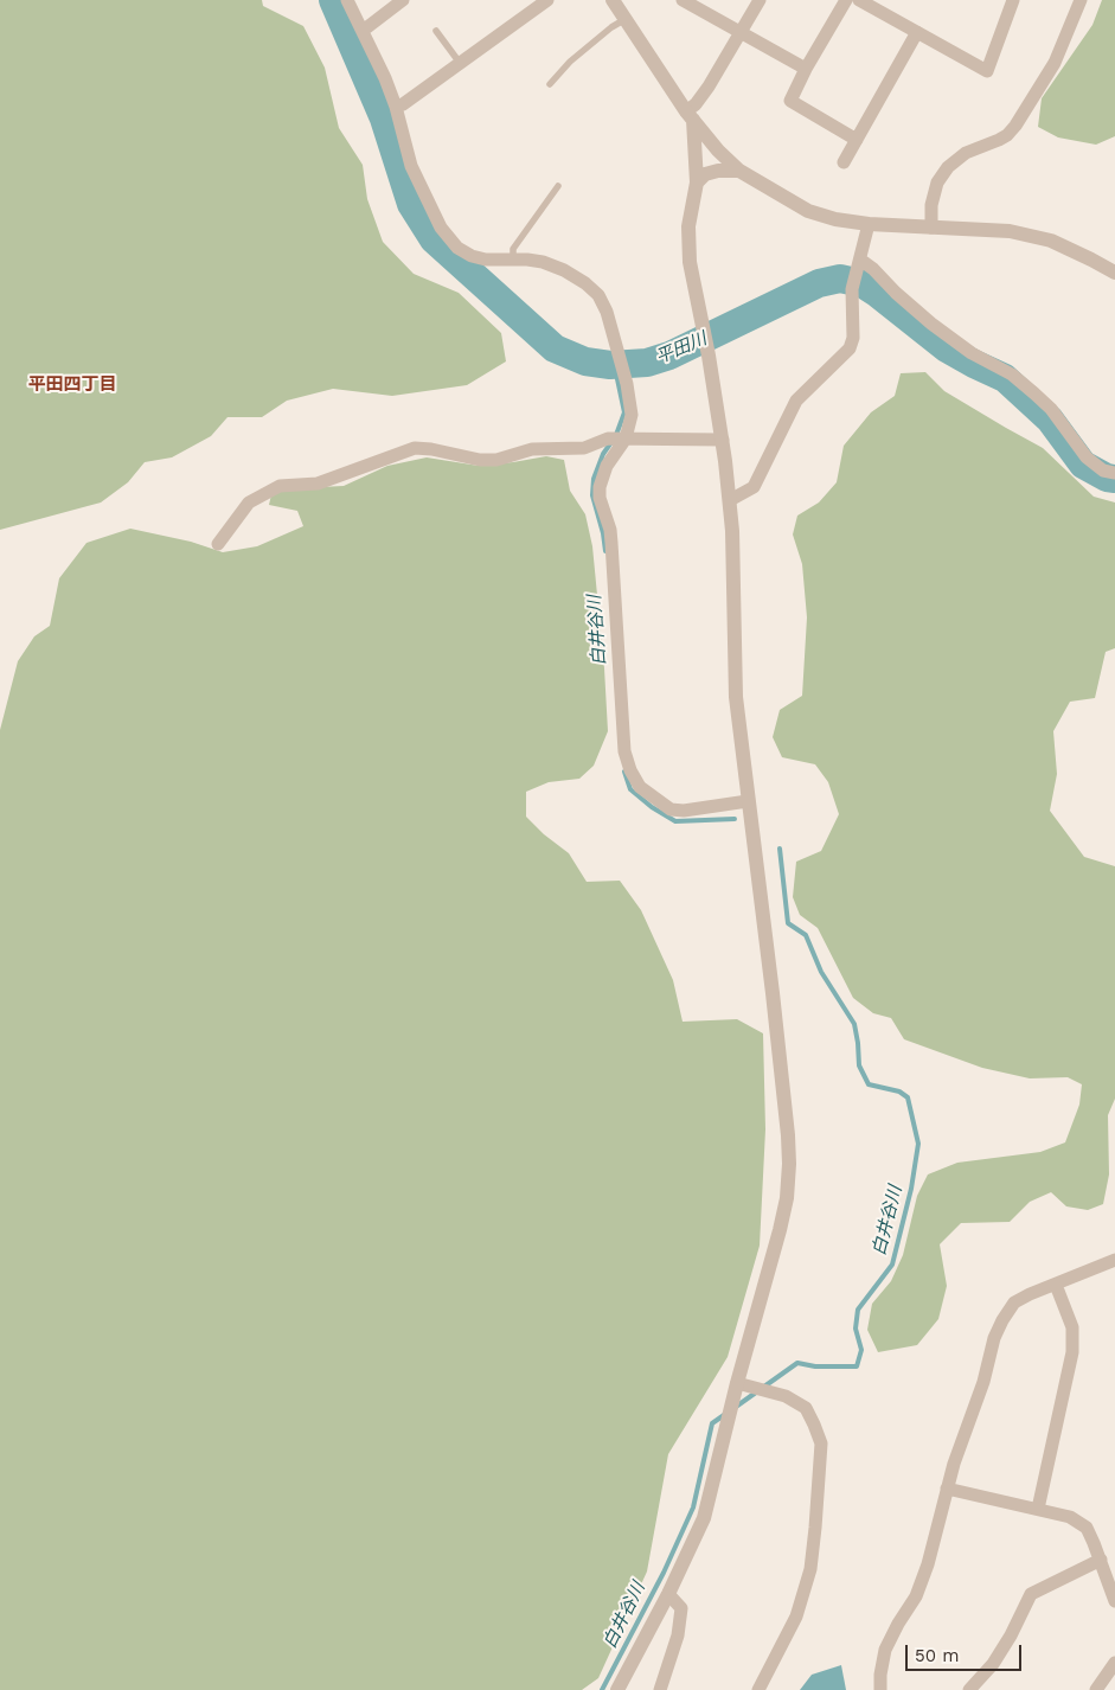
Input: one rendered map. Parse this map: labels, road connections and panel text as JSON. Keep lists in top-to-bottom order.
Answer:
{
  "districts": ["平田四丁目"],
  "water": ["平田川", "白井谷川"],
  "scale_bar": "50 m"
}
